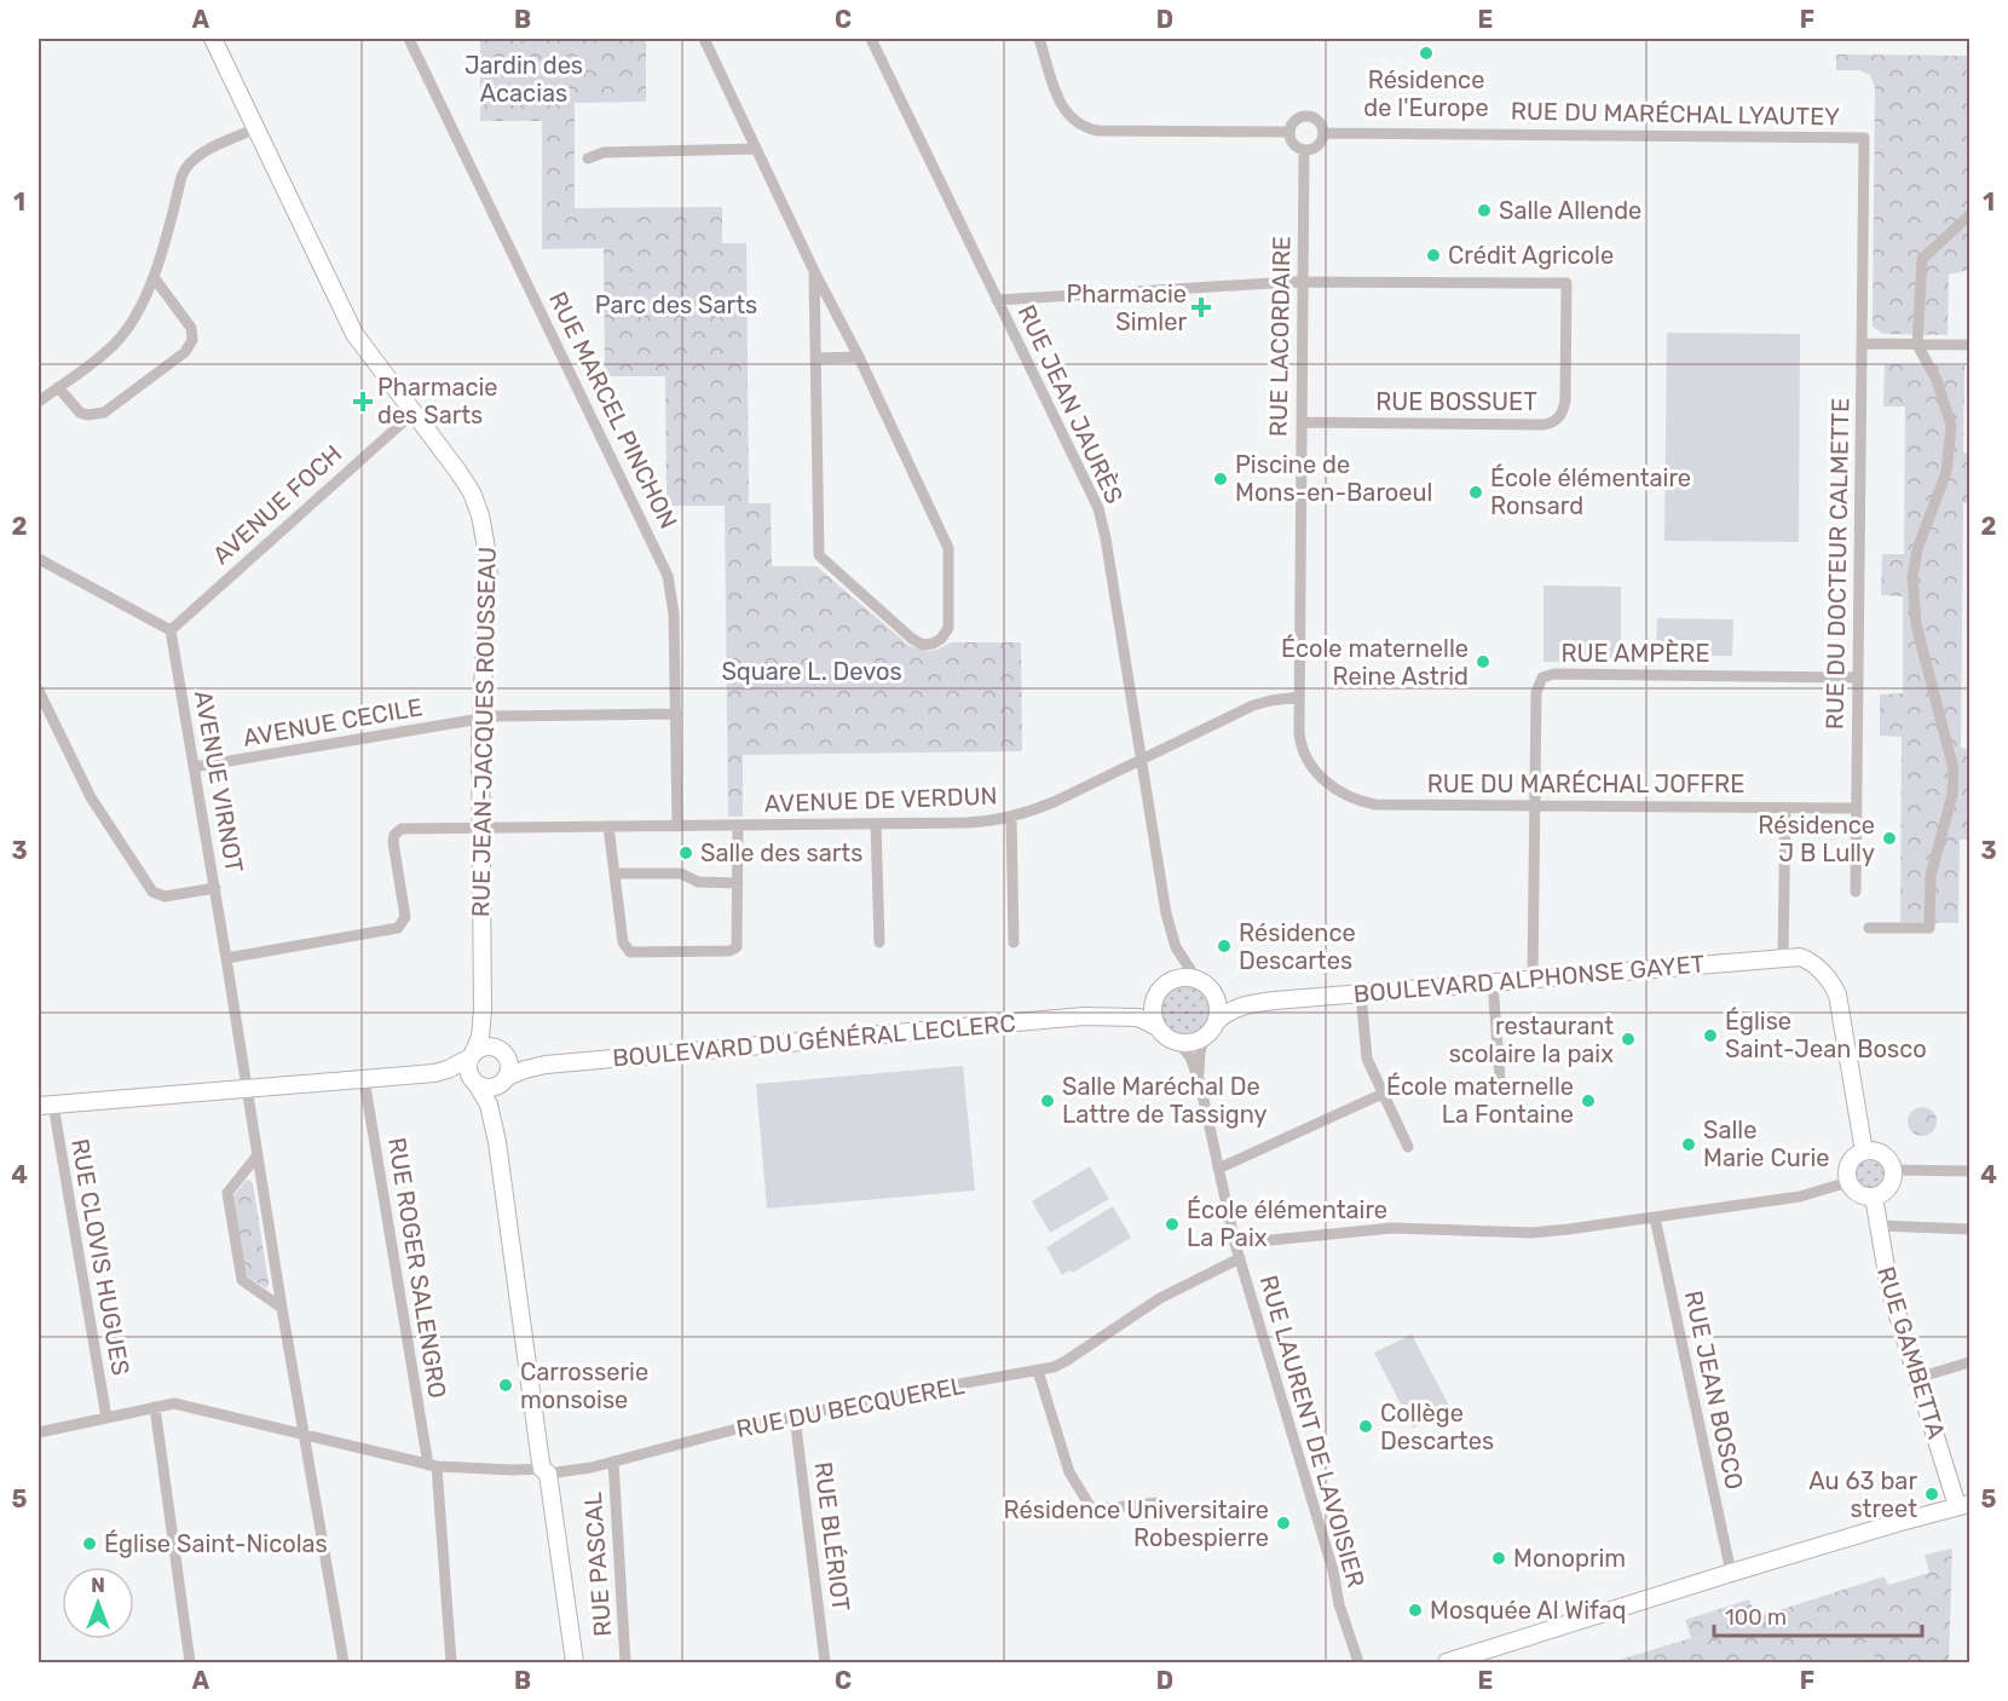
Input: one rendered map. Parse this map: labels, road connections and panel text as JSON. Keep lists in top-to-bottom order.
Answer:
{
  "streets": {
    "street": [
      "RUE DU MARÉCHAL LYAUTEY",
      "RUE LACORDAIRE",
      "RUE BOSSUET",
      "RUE JEAN JAURÈS",
      "RUE MARCEL PINCHON",
      "AVENUE FOCH",
      "RUE DU DOCTEUR CALMETTE",
      "RUE AMPÈRE",
      "AVENUE CECILE",
      "RUE JEAN-JACQUES ROUSSEAU",
      "AVENUE VIRNOT",
      "RUE DU MARÉCHAL JOFFRE",
      "AVENUE DE VERDUN",
      "BOULEVARD ALPHONSE GAYET",
      "BOULEVARD DU GÉNÉRAL LECLERC",
      "RUE CLOVIS HUGUES",
      "RUE ROGER SALENGRO",
      "RUE GAMBETTA",
      "RUE JEAN BOSCO",
      "RUE DU BECQUEREL",
      "RUE LAURENT DE LAVOISIER",
      "RUE BLÉRIOT",
      "RUE PASCAL"
    ]
  },
  "crossings": [
    ["RUE DU MARÉCHAL LYAUTEY", "RUE LACORDAIRE"],
    ["RUE DU MARÉCHAL LYAUTEY", "RUE DU DOCTEUR CALMETTE"],
    ["RUE LACORDAIRE", "RUE BOSSUET"],
    ["RUE LACORDAIRE", "RUE DU MARÉCHAL JOFFRE"],
    ["RUE LACORDAIRE", "AVENUE DE VERDUN"],
    ["RUE JEAN JAURÈS", "AVENUE DE VERDUN"],
    ["RUE JEAN JAURÈS", "BOULEVARD ALPHONSE GAYET"],
    ["RUE JEAN JAURÈS", "BOULEVARD DU GÉNÉRAL LECLERC"],
    ["RUE JEAN JAURÈS", "RUE LAURENT DE LAVOISIER"],
    ["RUE MARCEL PINCHON", "AVENUE CECILE"],
    ["RUE MARCEL PINCHON", "AVENUE DE VERDUN"],
    ["AVENUE FOCH", "RUE JEAN-JACQUES ROUSSEAU"],
    ["AVENUE FOCH", "AVENUE VIRNOT"],
    ["RUE DU DOCTEUR CALMETTE", "RUE AMPÈRE"],
    ["RUE DU DOCTEUR CALMETTE", "RUE DU MARÉCHAL JOFFRE"],
    ["RUE AMPÈRE", "RUE DU MARÉCHAL JOFFRE"],
    ["RUE AMPÈRE", "BOULEVARD ALPHONSE GAYET"],
    ["AVENUE CECILE", "RUE JEAN-JACQUES ROUSSEAU"],
    ["AVENUE CECILE", "AVENUE VIRNOT"],
    ["RUE JEAN-JACQUES ROUSSEAU", "AVENUE DE VERDUN"],
    ["RUE JEAN-JACQUES ROUSSEAU", "BOULEVARD DU GÉNÉRAL LECLERC"],
    ["AVENUE VIRNOT", "AVENUE DE VERDUN"],
    ["AVENUE VIRNOT", "RUE DU BECQUEREL"],
    ["BOULEVARD ALPHONSE GAYET", "BOULEVARD DU GÉNÉRAL LECLERC"],
    ["BOULEVARD ALPHONSE GAYET", "RUE GAMBETTA"],
    ["BOULEVARD ALPHONSE GAYET", "RUE LAURENT DE LAVOISIER"],
    ["BOULEVARD DU GÉNÉRAL LECLERC", "RUE LAURENT DE LAVOISIER"],
    ["RUE ROGER SALENGRO", "RUE DU BECQUEREL"],
    ["RUE DU BECQUEREL", "RUE LAURENT DE LAVOISIER"],
    ["RUE DU BECQUEREL", "RUE BLÉRIOT"],
    ["RUE DU BECQUEREL", "RUE PASCAL"]
  ],
  "parks": ["Jardin des Acacias", "Parc des Sarts", "Square L. Devos"],
  "places": {
    "other": [
      "Résidence de l'Europe",
      "Salle Allende",
      "Crédit Agricole",
      "Piscine de Mons-en-Baroeul",
      "École élémentaire Ronsard",
      "École maternelle Reine Astrid",
      "Résidence J B Lully",
      "Salle des sarts",
      "Résidence Descartes",
      "Église Saint-Jean Bosco",
      "restaurant scolaire la paix",
      "Salle Maréchal De Lattre de Tassigny",
      "École maternelle La Fontaine",
      "Salle Marie Curie",
      "École élémentaire La Paix",
      "Carrosserie monsoise",
      "Collège Descartes",
      "Au 63 bar street",
      "Résidence Universitaire Robespierre",
      "Église Saint-Nicolas",
      "Monoprim",
      "Mosquée Al Wifaq"
    ],
    "health": ["Pharmacie Simler", "Pharmacie des Sarts"]
  },
  "scale_bar": "100 m",
  "north": "top",
  "grid": {
    "columns": [
      "A",
      "B",
      "C",
      "D",
      "E",
      "F"
    ],
    "rows": [
      "1",
      "2",
      "3",
      "4",
      "5"
    ]
  }
}
